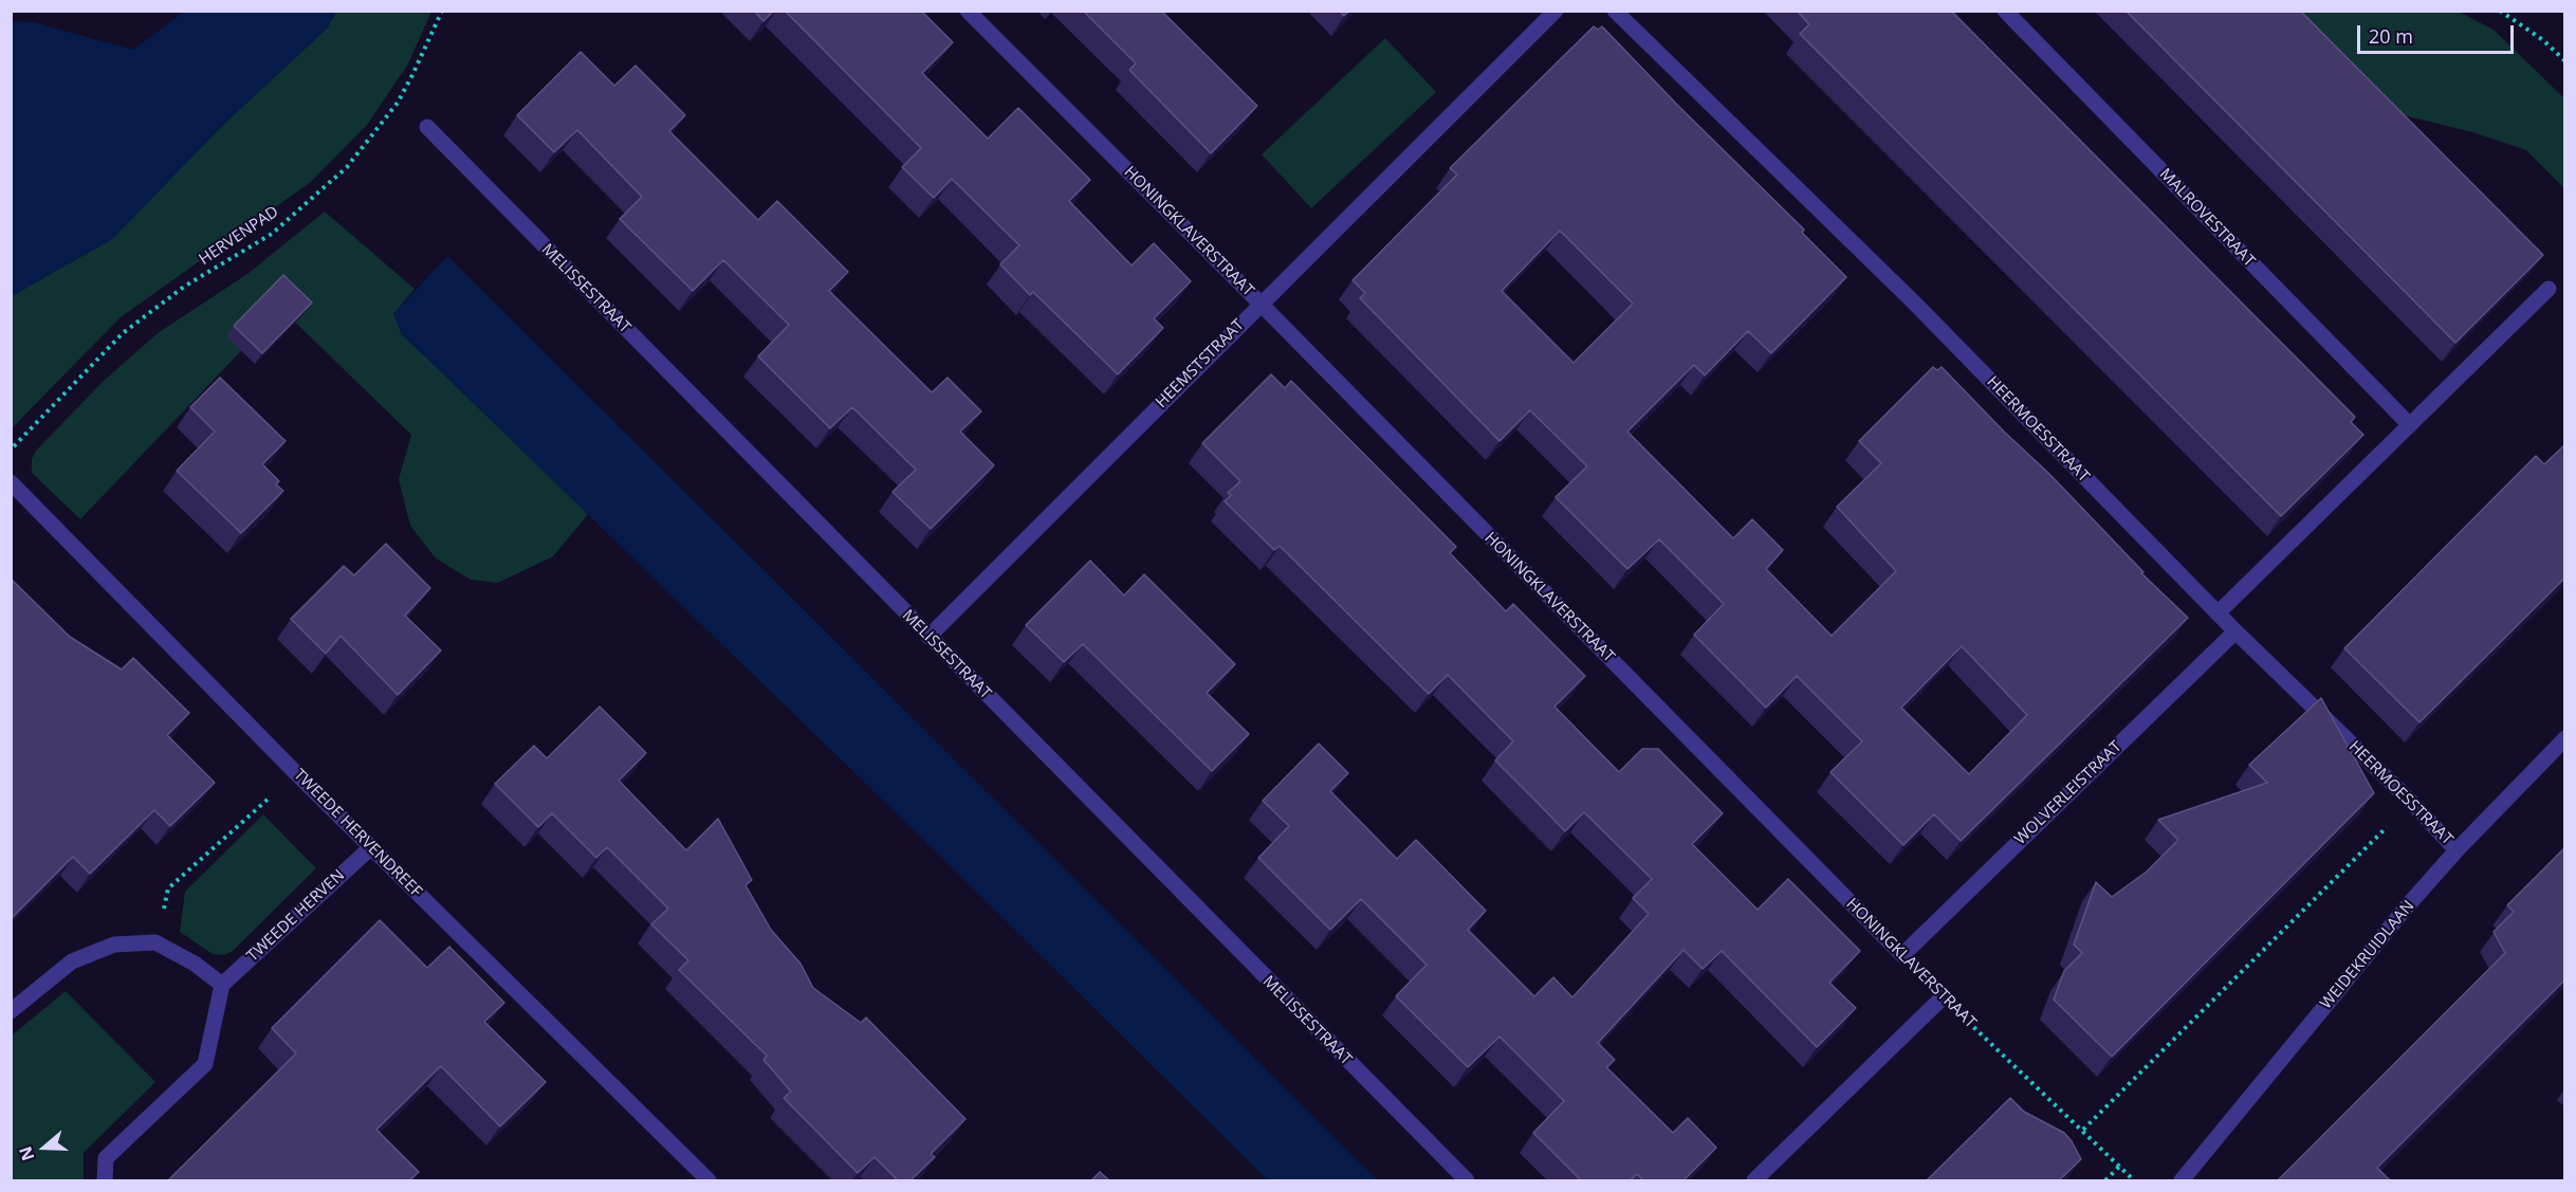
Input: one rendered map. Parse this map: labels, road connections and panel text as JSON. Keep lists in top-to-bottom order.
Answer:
{
  "streets": {
    "street": [
      "MALROVESTRAAT",
      "HONINGKLAVERSTRAAT",
      "MELISSESTRAAT",
      "HEEMSTSTRAAT",
      "HEERMOESSTRAAT",
      "WOLVERLEISTRAAT",
      "TWEEDE HERVENDREEF",
      "TWEEDE HERVEN",
      "WEIDEKRUIDLAAN"
    ],
    "path": ["HERVENPAD"]
  },
  "crossings": [
    ["HONINGKLAVERSTRAAT", "HEEMSTSTRAAT"],
    ["HONINGKLAVERSTRAAT", "WOLVERLEISTRAAT"],
    ["MELISSESTRAAT", "HEEMSTSTRAAT"],
    ["HEERMOESSTRAAT", "WOLVERLEISTRAAT"],
    ["HEERMOESSTRAAT", "WEIDEKRUIDLAAN"],
    ["TWEEDE HERVENDREEF", "TWEEDE HERVEN"]
  ],
  "scale_bar": "20 m",
  "north": "left"
}
